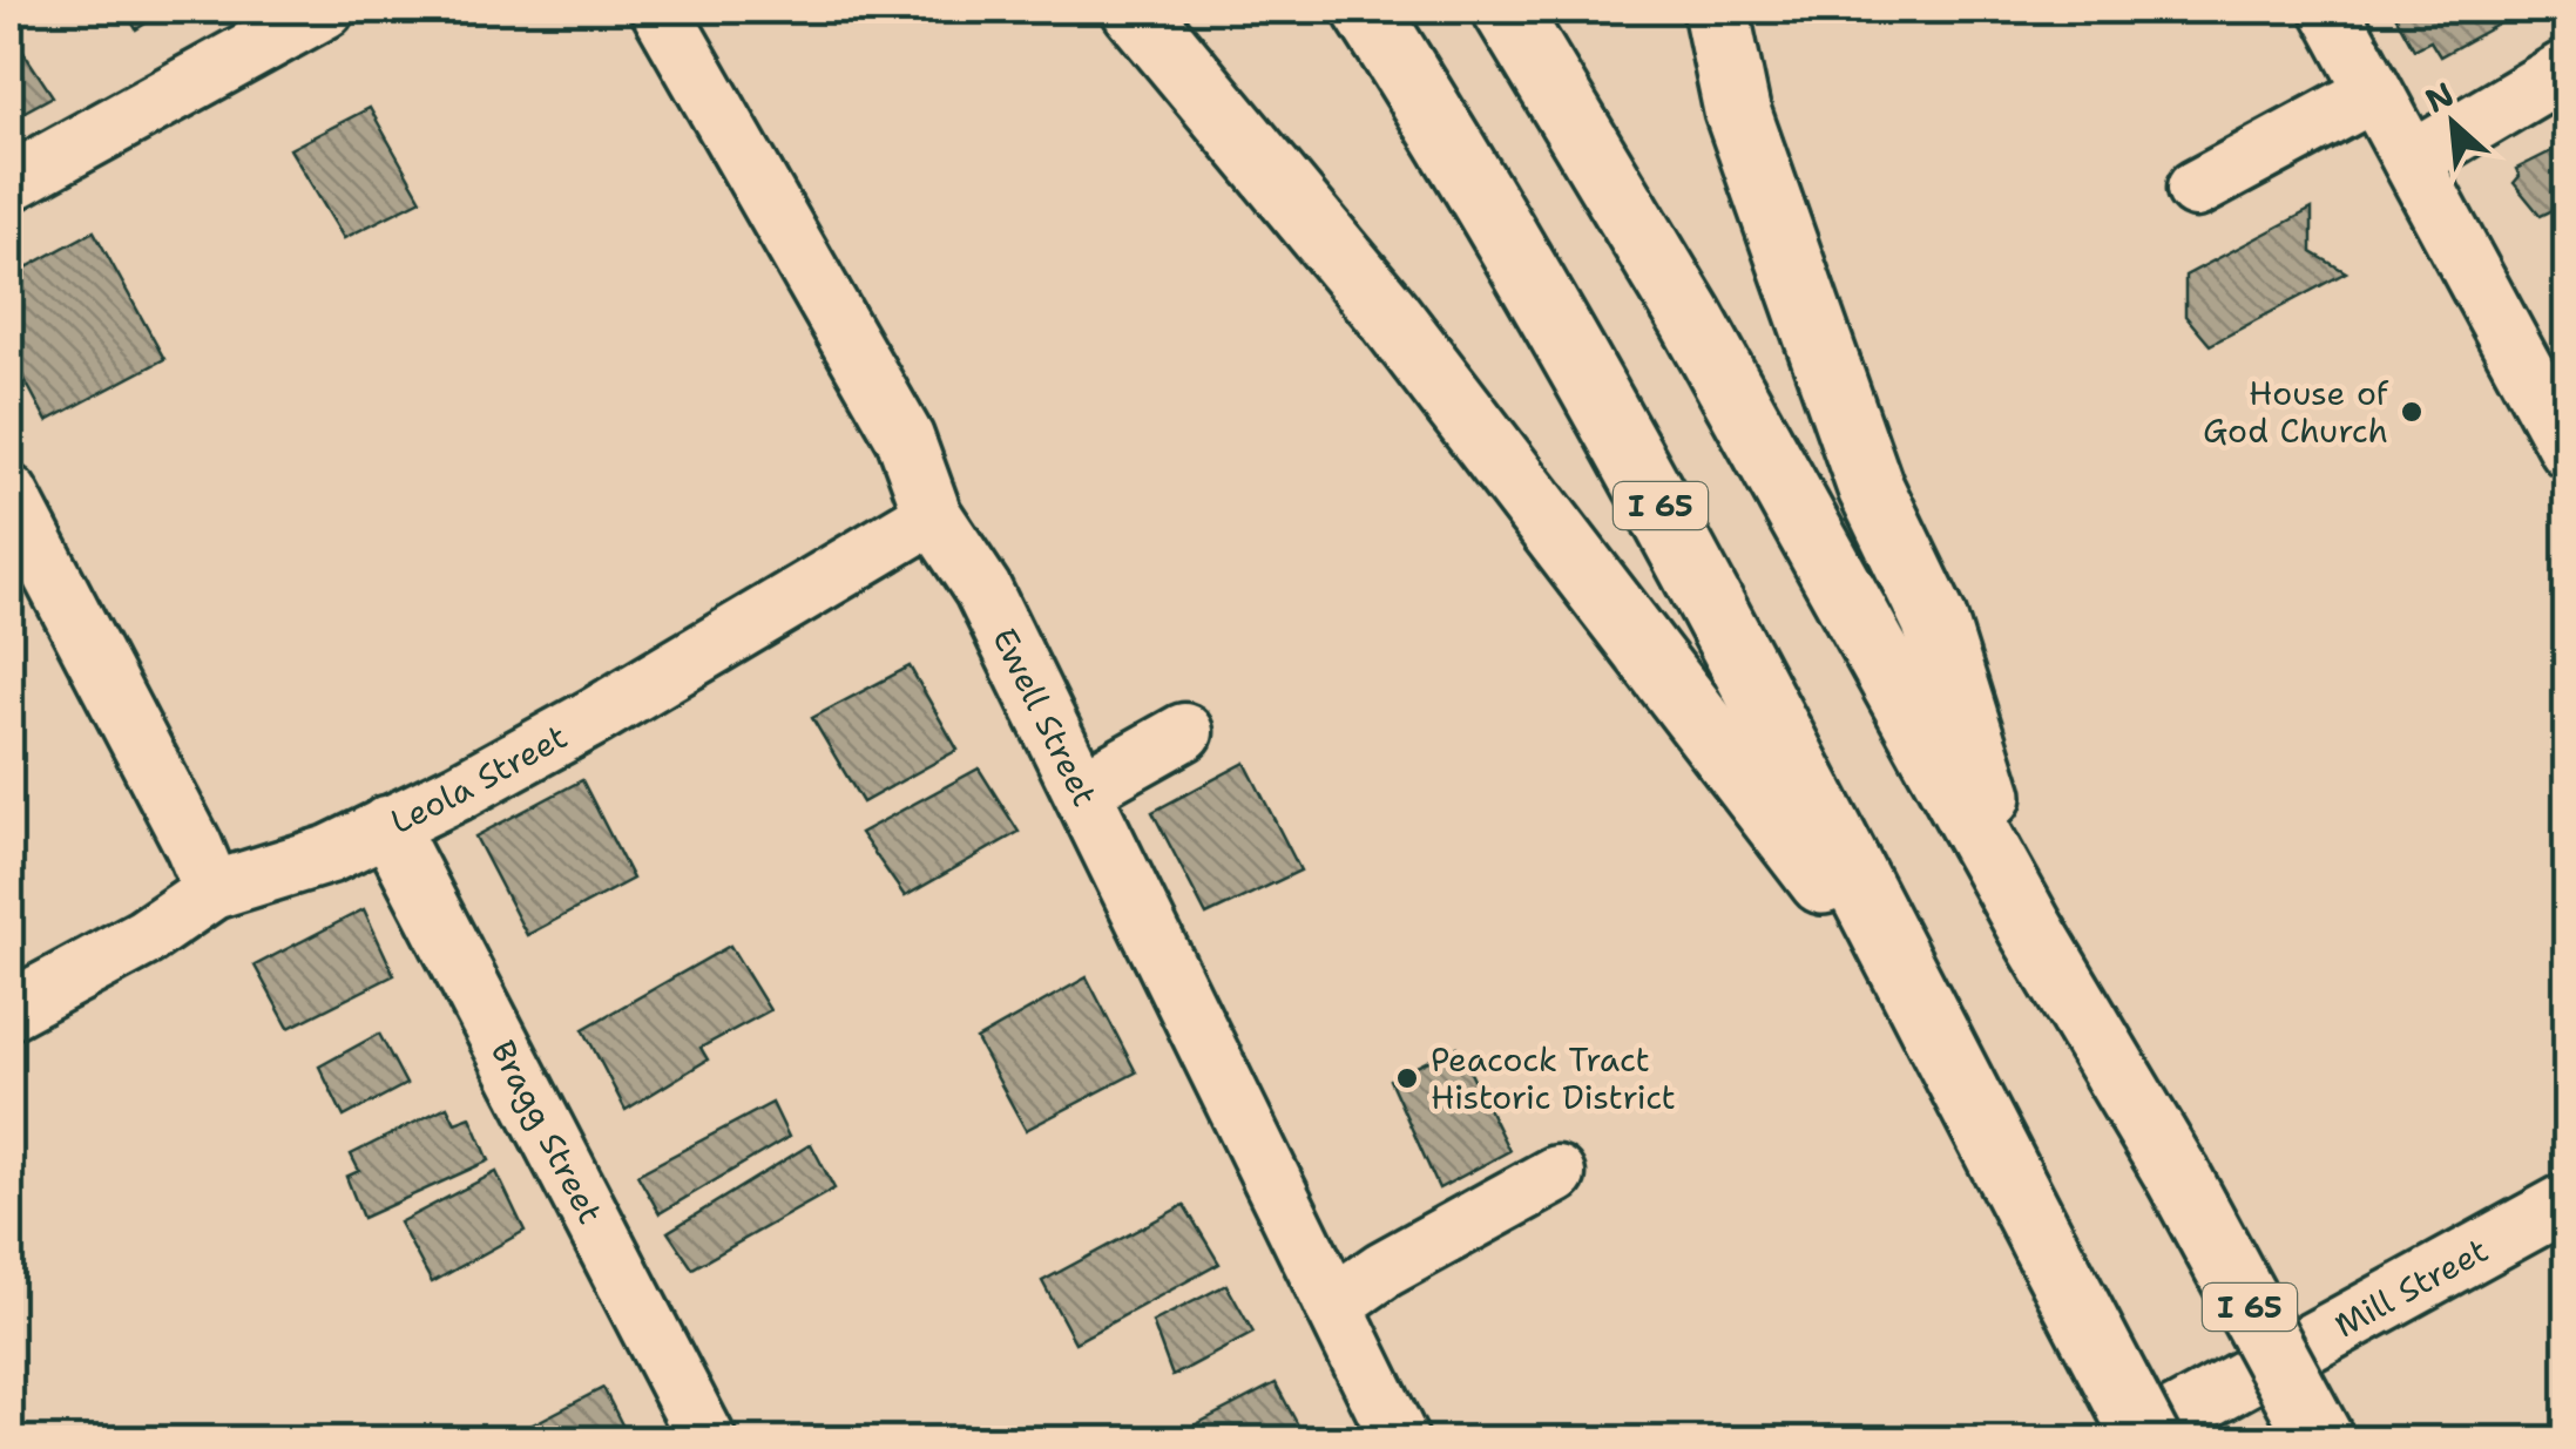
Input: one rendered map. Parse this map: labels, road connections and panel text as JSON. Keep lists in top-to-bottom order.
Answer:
{
  "streets": {
    "highway": ["I 65"],
    "street": [
      "Ewell Street",
      "Leola Street",
      "Bragg Street",
      "Mill Street"
    ]
  },
  "crossings": [
    ["Ewell Street", "Leola Street"],
    ["Leola Street", "Bragg Street"]
  ],
  "places": ["House of God Church", "Peacock Tract Historic District"],
  "north": "top left"
}
